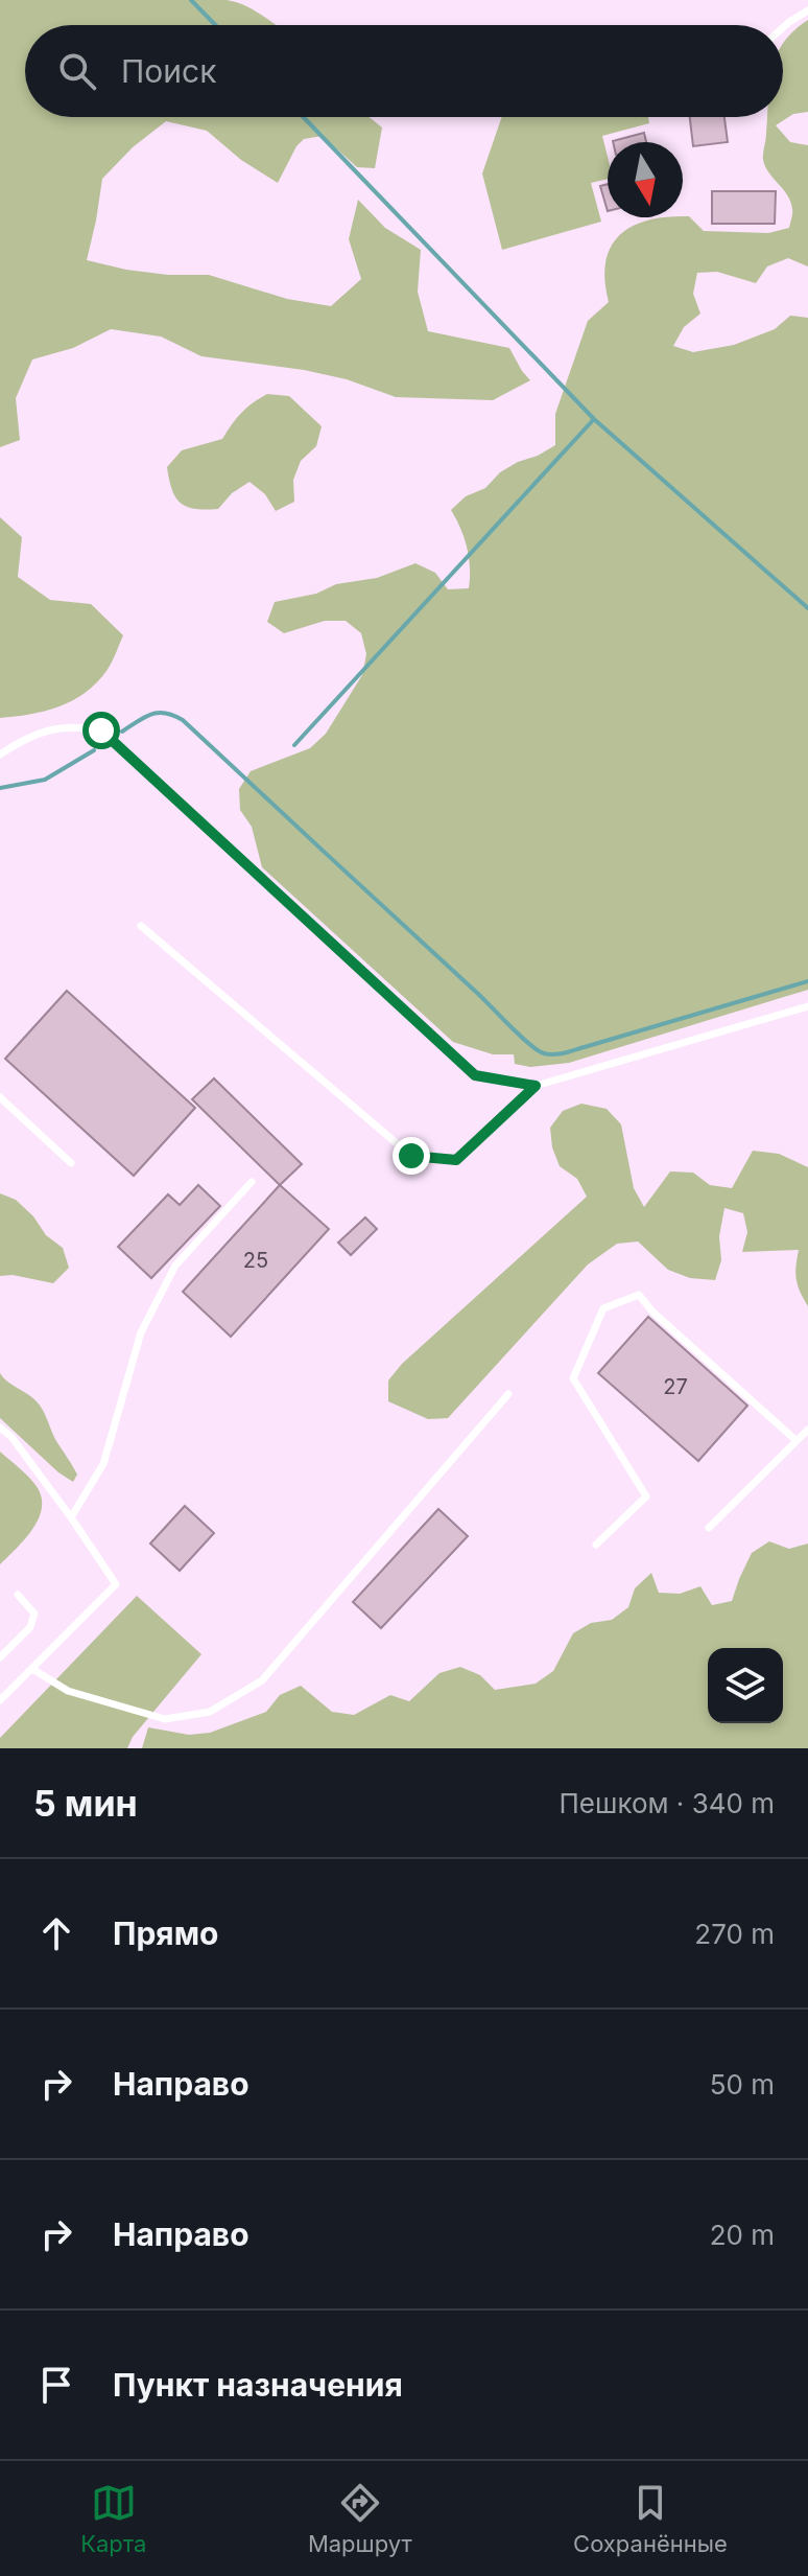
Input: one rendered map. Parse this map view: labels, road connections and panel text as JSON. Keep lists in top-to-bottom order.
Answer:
{
  "house_numbers": ["25", "27"],
  "north": "bottom",
  "page": {
    "search": "Поиск",
    "heading": ["5 мин", "Пешком · 340 m"],
    "list": [
      ["Прямо", "270 m"],
      ["Направо", "50 m"],
      ["Направо", "20 m"],
      "Пункт назначения"
    ],
    "nav": ["Карта", "Маршрут", "Сохранённые"]
  }
}
